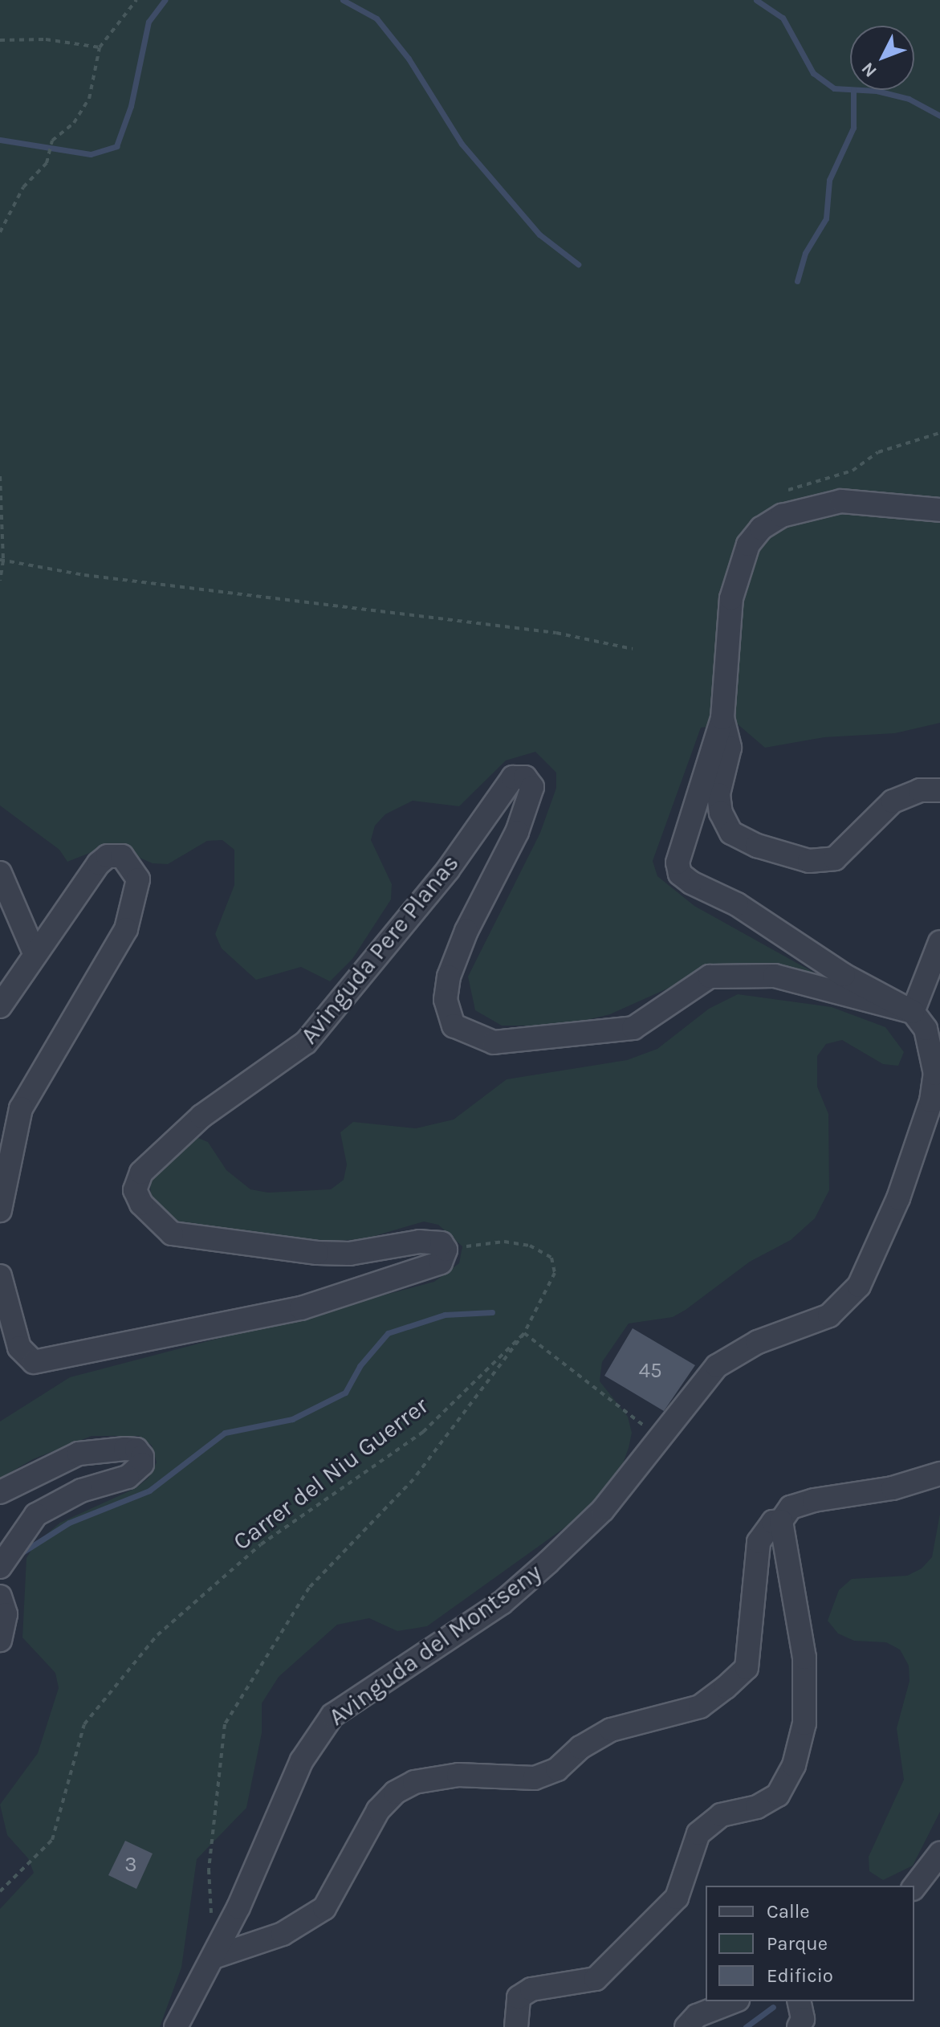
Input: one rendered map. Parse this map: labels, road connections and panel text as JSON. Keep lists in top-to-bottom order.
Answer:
{
  "streets": {
    "street": ["Avinguda Pere Planas", "Avinguda del Montseny"],
    "path": ["Carrer del Niu Guerrer"]
  },
  "crossings": [
    ["Avinguda Pere Planas", "Avinguda del Montseny"]
  ],
  "house_numbers": ["45", "3"],
  "legend": ["Calle", "Parque", "Edificio"],
  "north": "bottom left"
}
